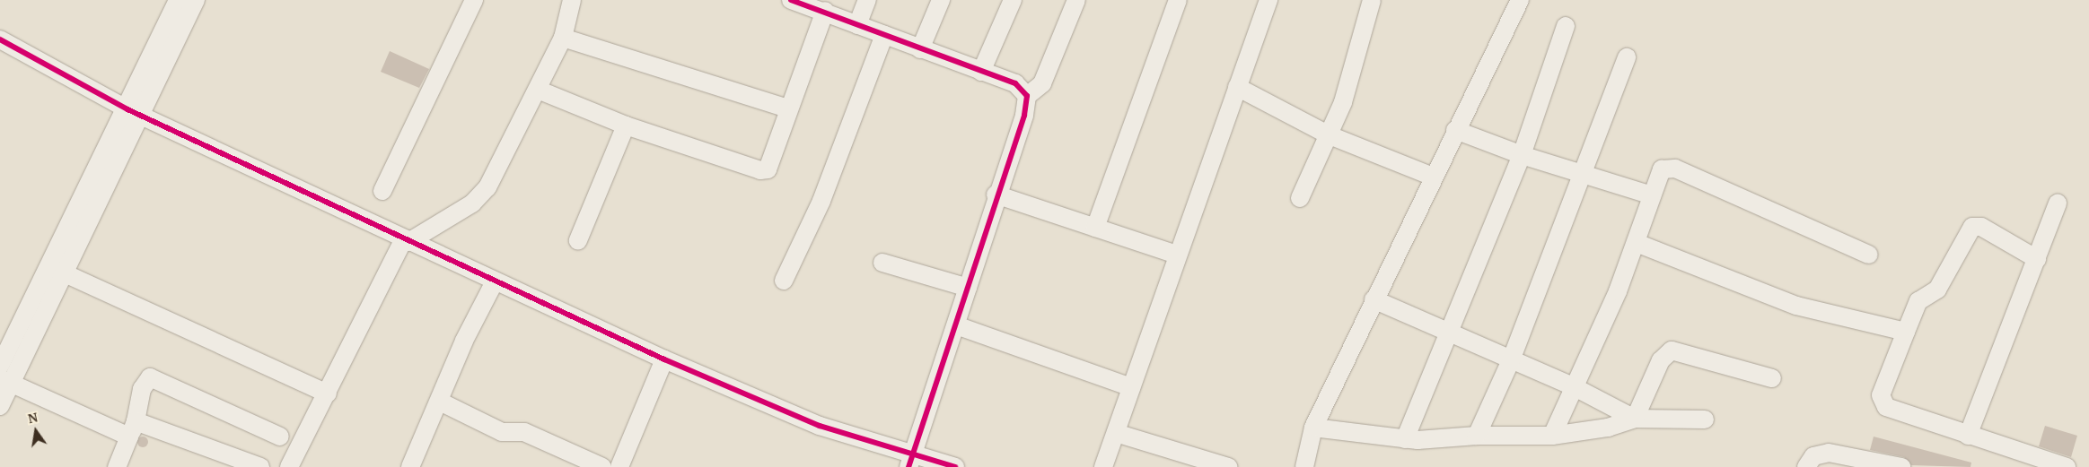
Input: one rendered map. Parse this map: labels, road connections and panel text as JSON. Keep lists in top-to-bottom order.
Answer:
{
  "north": "top"
}
